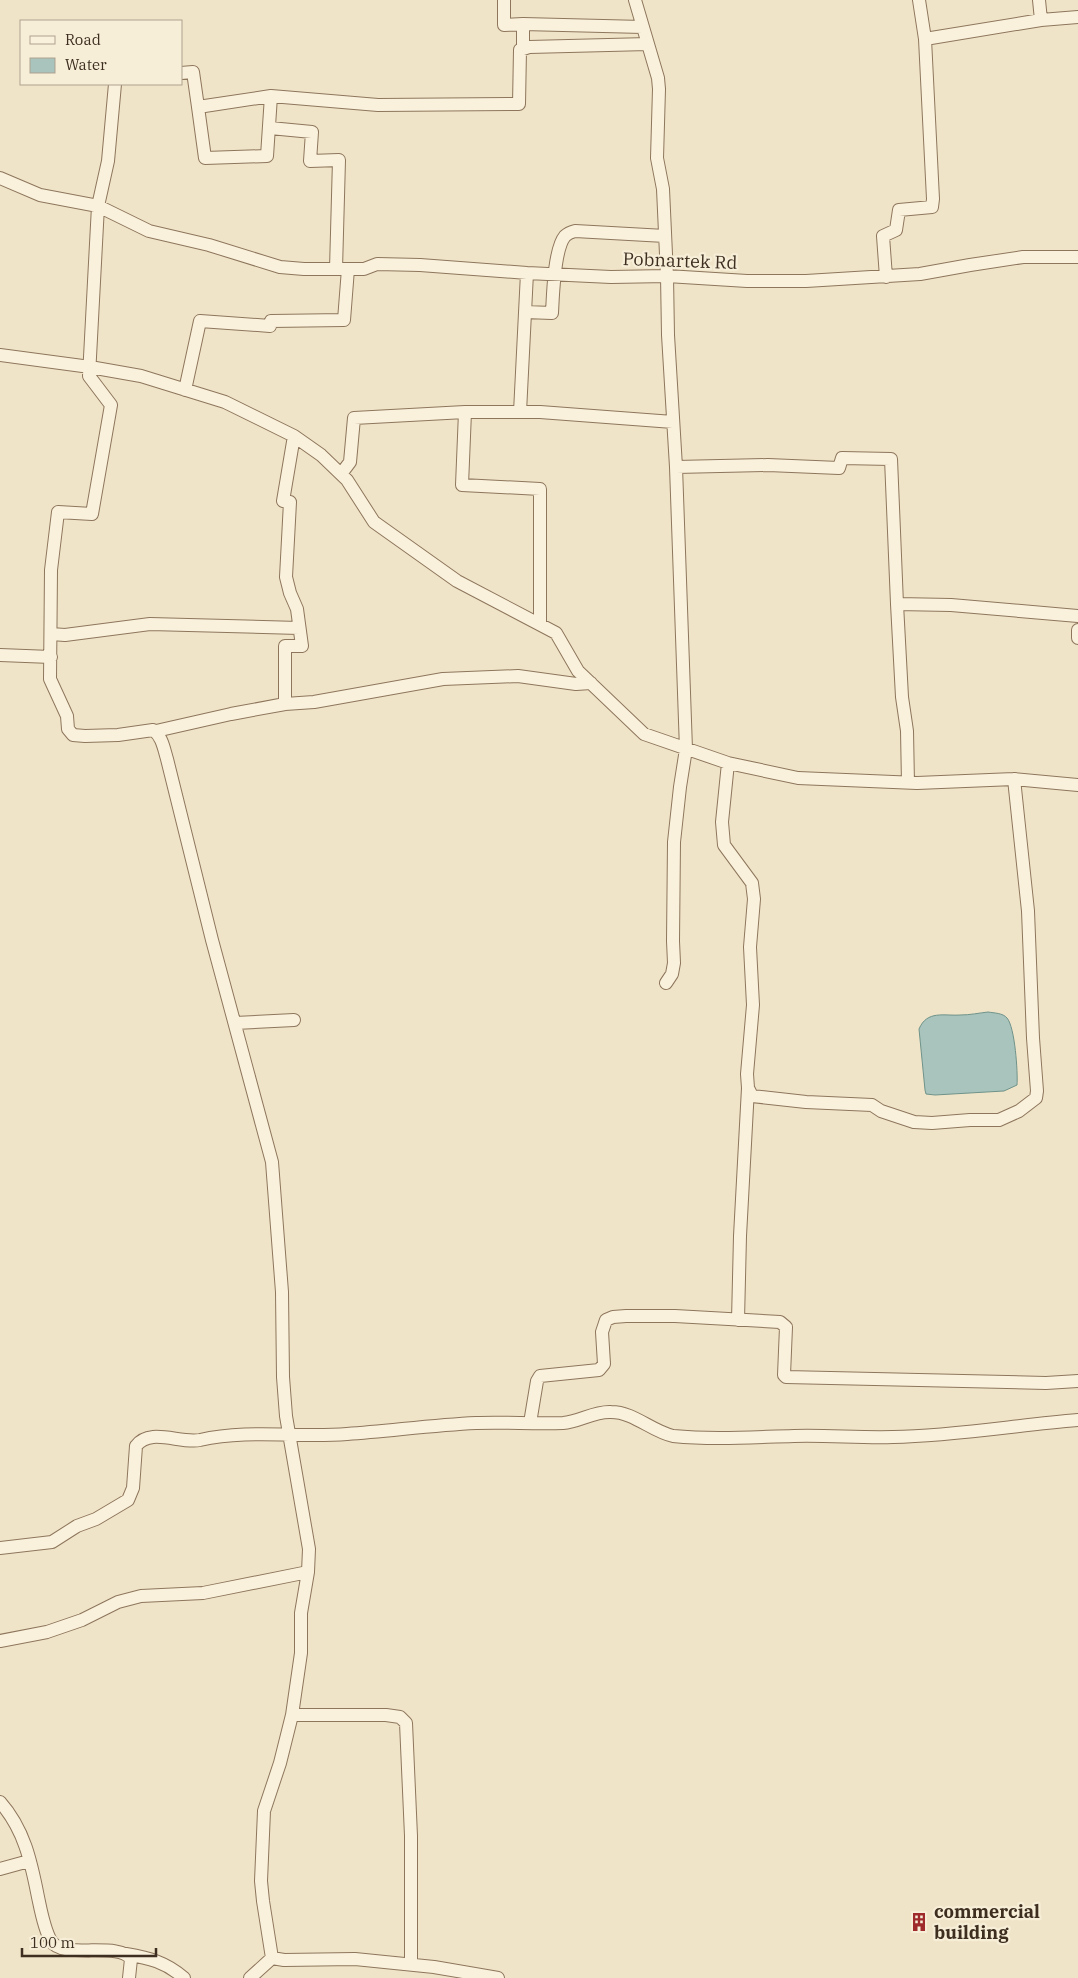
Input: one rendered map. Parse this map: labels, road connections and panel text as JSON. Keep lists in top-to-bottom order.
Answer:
{
  "streets": {
    "street": ["Pobnartek Rd"]
  },
  "places": {
    "building": ["commercial building"]
  },
  "legend": ["Road", "Water"],
  "scale_bar": "100 m"
}
